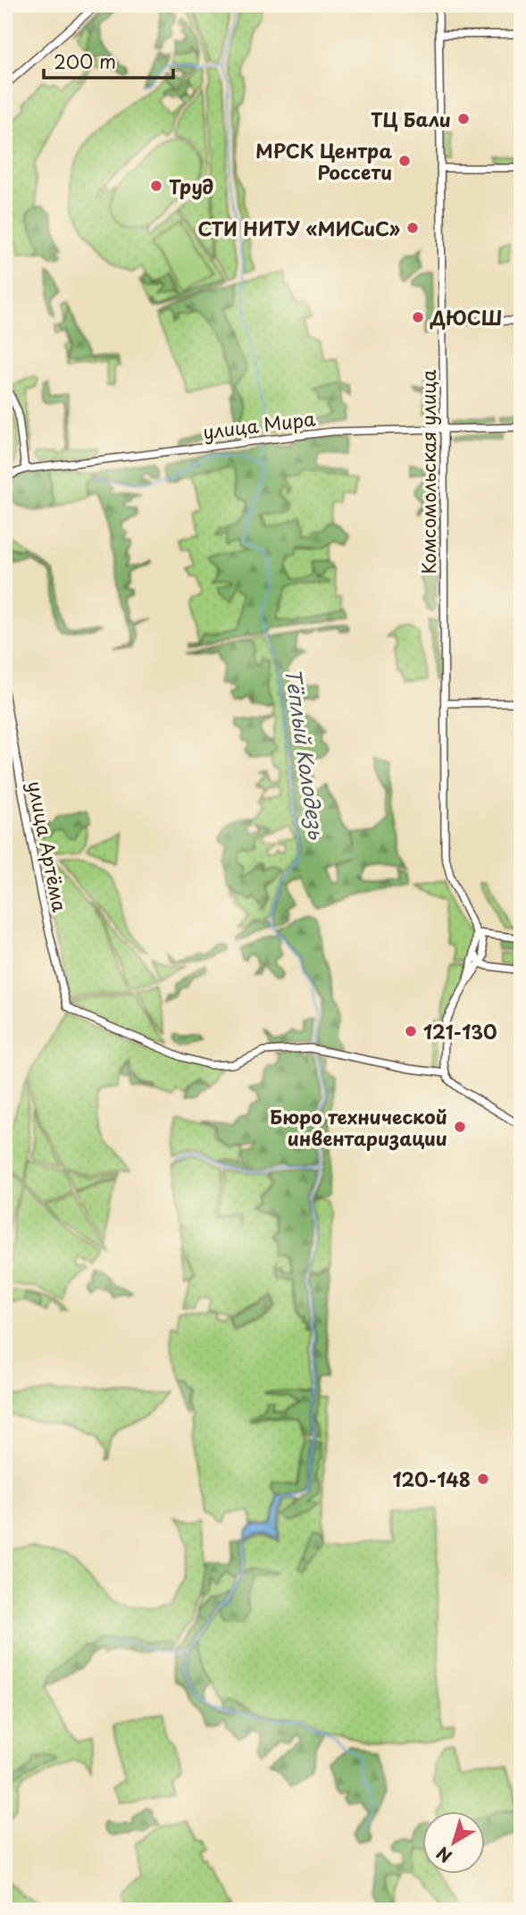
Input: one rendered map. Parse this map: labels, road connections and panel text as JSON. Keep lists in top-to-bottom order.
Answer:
{
  "streets": {
    "street": ["улица Мира", "Комсомольская улица", "улица Артёма"]
  },
  "crossings": [
    ["улица Мира", "Комсомольская улица"]
  ],
  "water": ["Тёплый Колодезь"],
  "places": [
    "ТЦ Бали",
    "МРСК Центра Россети",
    "Труд",
    "СТИ НИТУ «МИСиС»",
    "ДЮСШ",
    "121-130",
    "Бюро технической инвентаризации",
    "120-148"
  ],
  "scale_bar": "200 m",
  "north": "bottom left"
}
